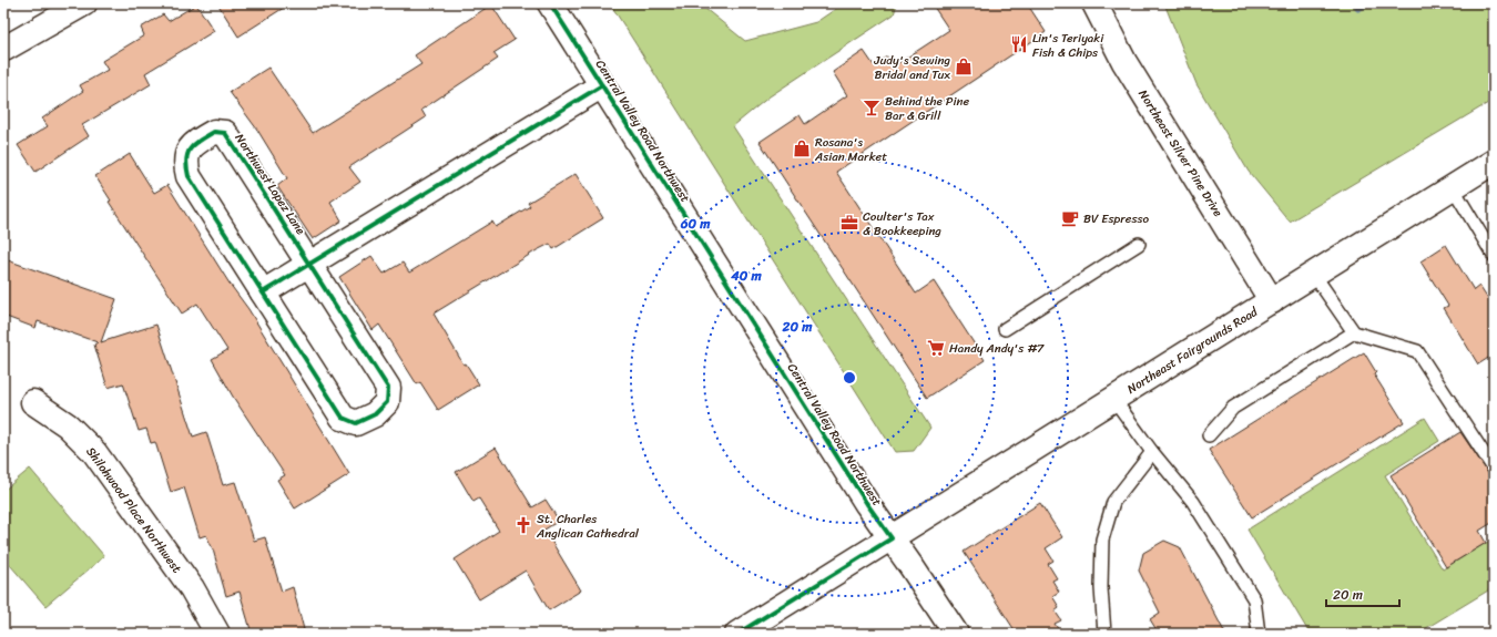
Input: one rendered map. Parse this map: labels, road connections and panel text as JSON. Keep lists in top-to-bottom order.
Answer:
{
  "streets": {
    "street": [
      "Central Valley Road Northwest",
      "Northeast Silver Pine Drive",
      "Northwest Lopez Lane",
      "Northeast Fairgrounds Road",
      "Shilohwood Place Northwest"
    ]
  },
  "crossings": [
    ["Central Valley Road Northwest", "Northeast Fairgrounds Road"],
    ["Northeast Silver Pine Drive", "Northeast Fairgrounds Road"]
  ],
  "places": {
    "restaurant": ["Lin's Teriyaki Fish & Chips"],
    "shop": ["Judy's Sewing Bridal and Tux", "Rosana's Asian Market"],
    "bar": ["Behind the Pine Bar & Grill"],
    "cafe": ["BV Espresso"],
    "office": ["Coulter's Tax & Bookkeeping"],
    "supermarket": ["Handy Andy's #7"],
    "church": ["St. Charles Anglican Cathedral"]
  },
  "scale_bar": "20 m",
  "rings": ["60 m", "40 m", "20 m"]
}
